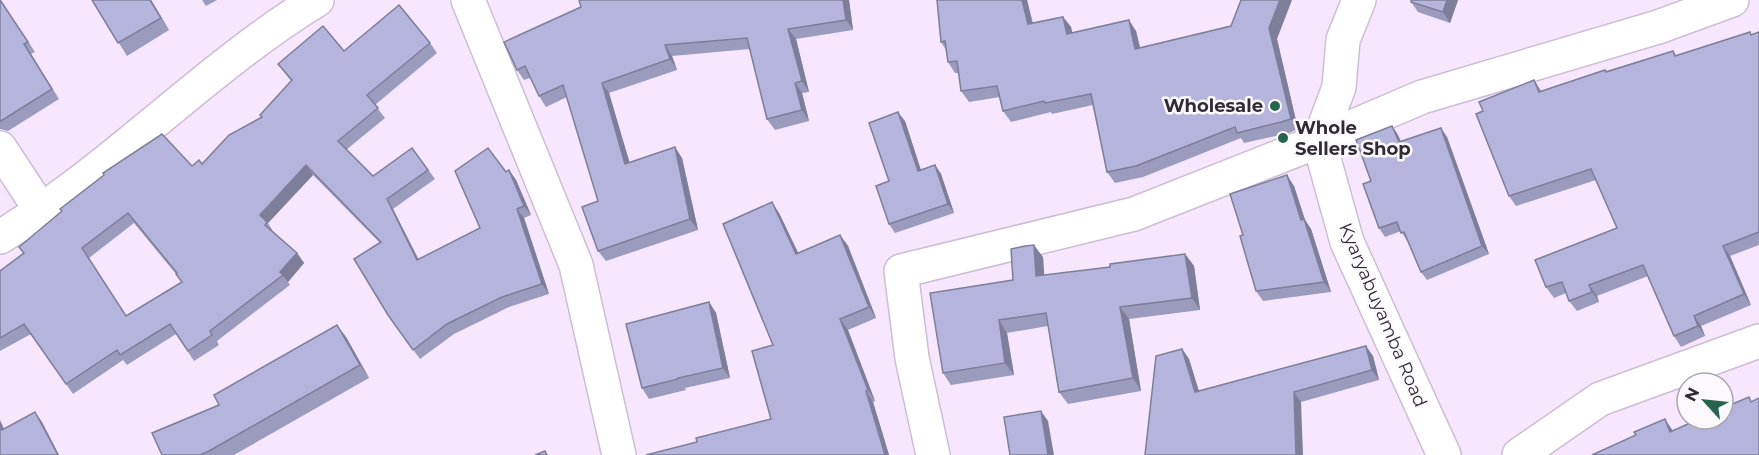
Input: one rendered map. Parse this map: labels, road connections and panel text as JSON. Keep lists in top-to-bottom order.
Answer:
{
  "streets": {
    "street": ["Kyaryabuyamba Road"]
  },
  "places": ["Wholesale", "Whole Sellers Shop"],
  "north": "top left"
}
